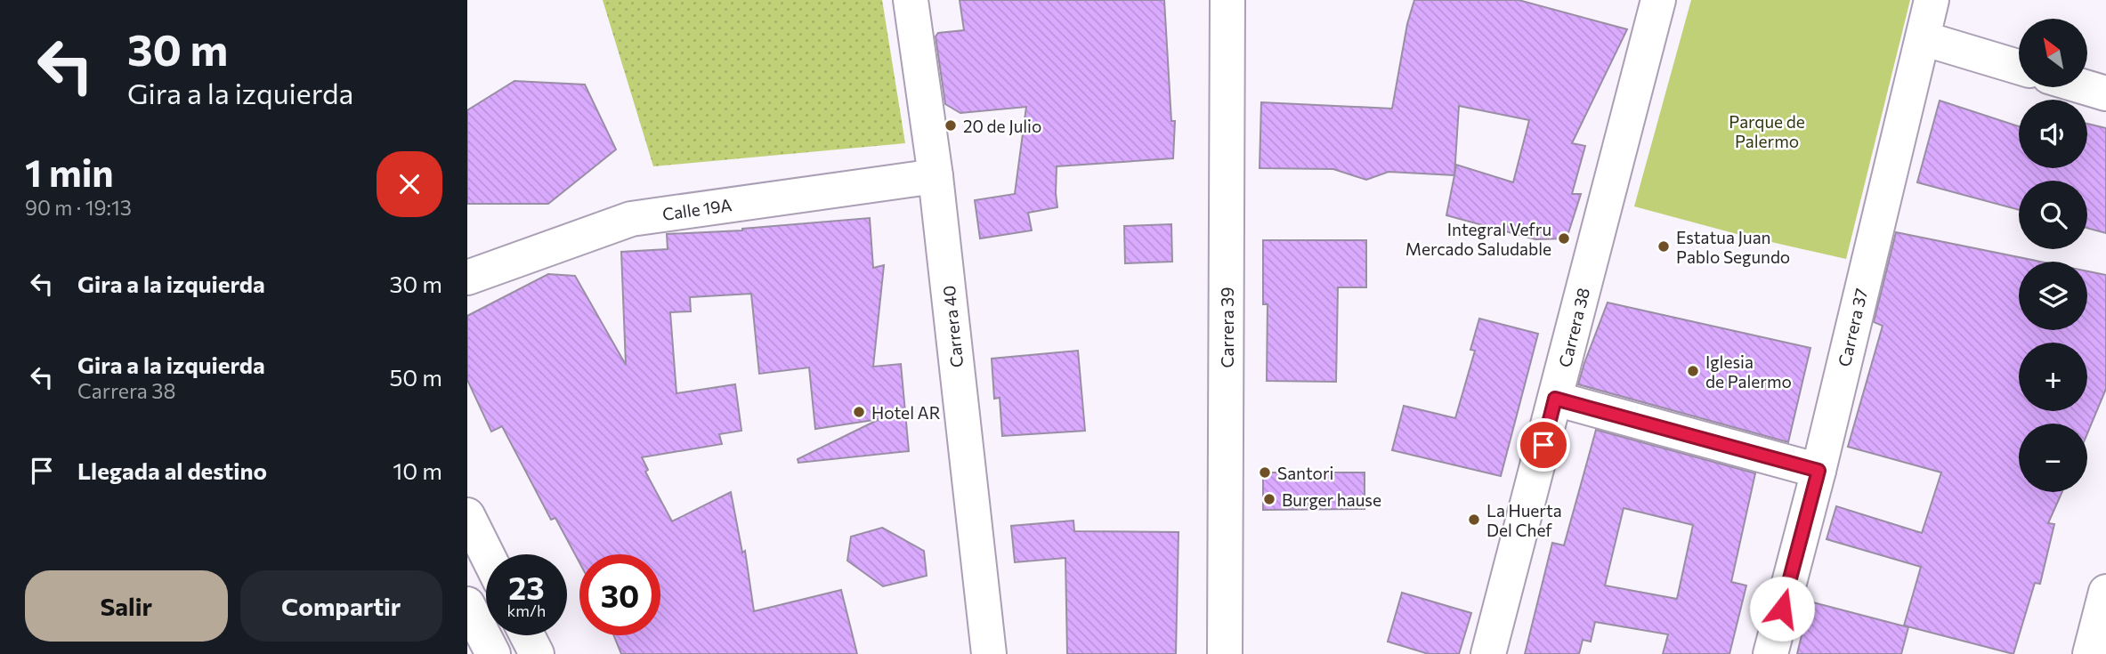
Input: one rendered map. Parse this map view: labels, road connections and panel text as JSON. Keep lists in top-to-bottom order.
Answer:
{
  "streets": {
    "street": [
      "Calle 19A",
      "Carrera 40",
      "Carrera 39",
      "Carrera 38",
      "Carrera 37"
    ]
  },
  "crossings": [
    ["Calle 19A", "Carrera 40"]
  ],
  "parks": ["Parque de Palermo"],
  "places": [
    "20 de Julio",
    "Integral Vefru Mercado Saludable",
    "Estatua Juan Pablo Segundo",
    "Iglesia de Palermo",
    "Hotel AR",
    "Santori",
    "Burger hause",
    "La Huerta Del Chef"
  ],
  "north": "top left",
  "page": {
    "turn": ["30 m", "Gira a la izquierda"],
    "map_buttons": ["+", "−"],
    "heading": ["1 min", "90 m · 19:13"],
    "list": [
      {
        "name": "Gira a la izquierda",
        "value": "30 m"
      },
      {
        "name": "Gira a la izquierda",
        "note": "Carrera 38",
        "value": "50 m"
      },
      {
        "name": "Llegada al destino",
        "value": "10 m"
      }
    ],
    "speed": "23 km/h",
    "limit": "30",
    "buttons": ["Salir", "Compartir"]
  }
}
